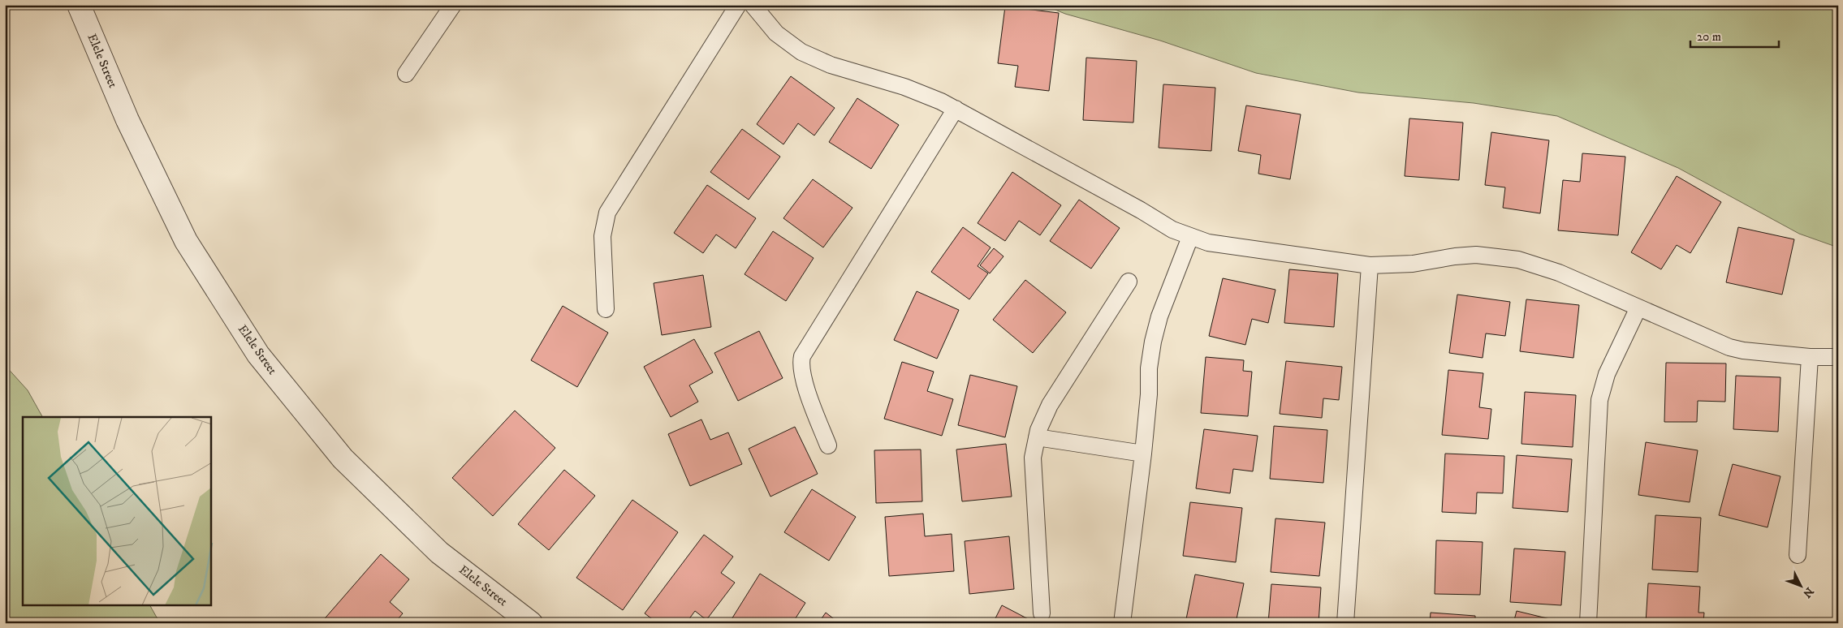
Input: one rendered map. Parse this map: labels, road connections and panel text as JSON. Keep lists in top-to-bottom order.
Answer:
{
  "streets": {
    "street": ["Elele Street"]
  },
  "scale_bar": "20 m",
  "north": "bottom right"
}
